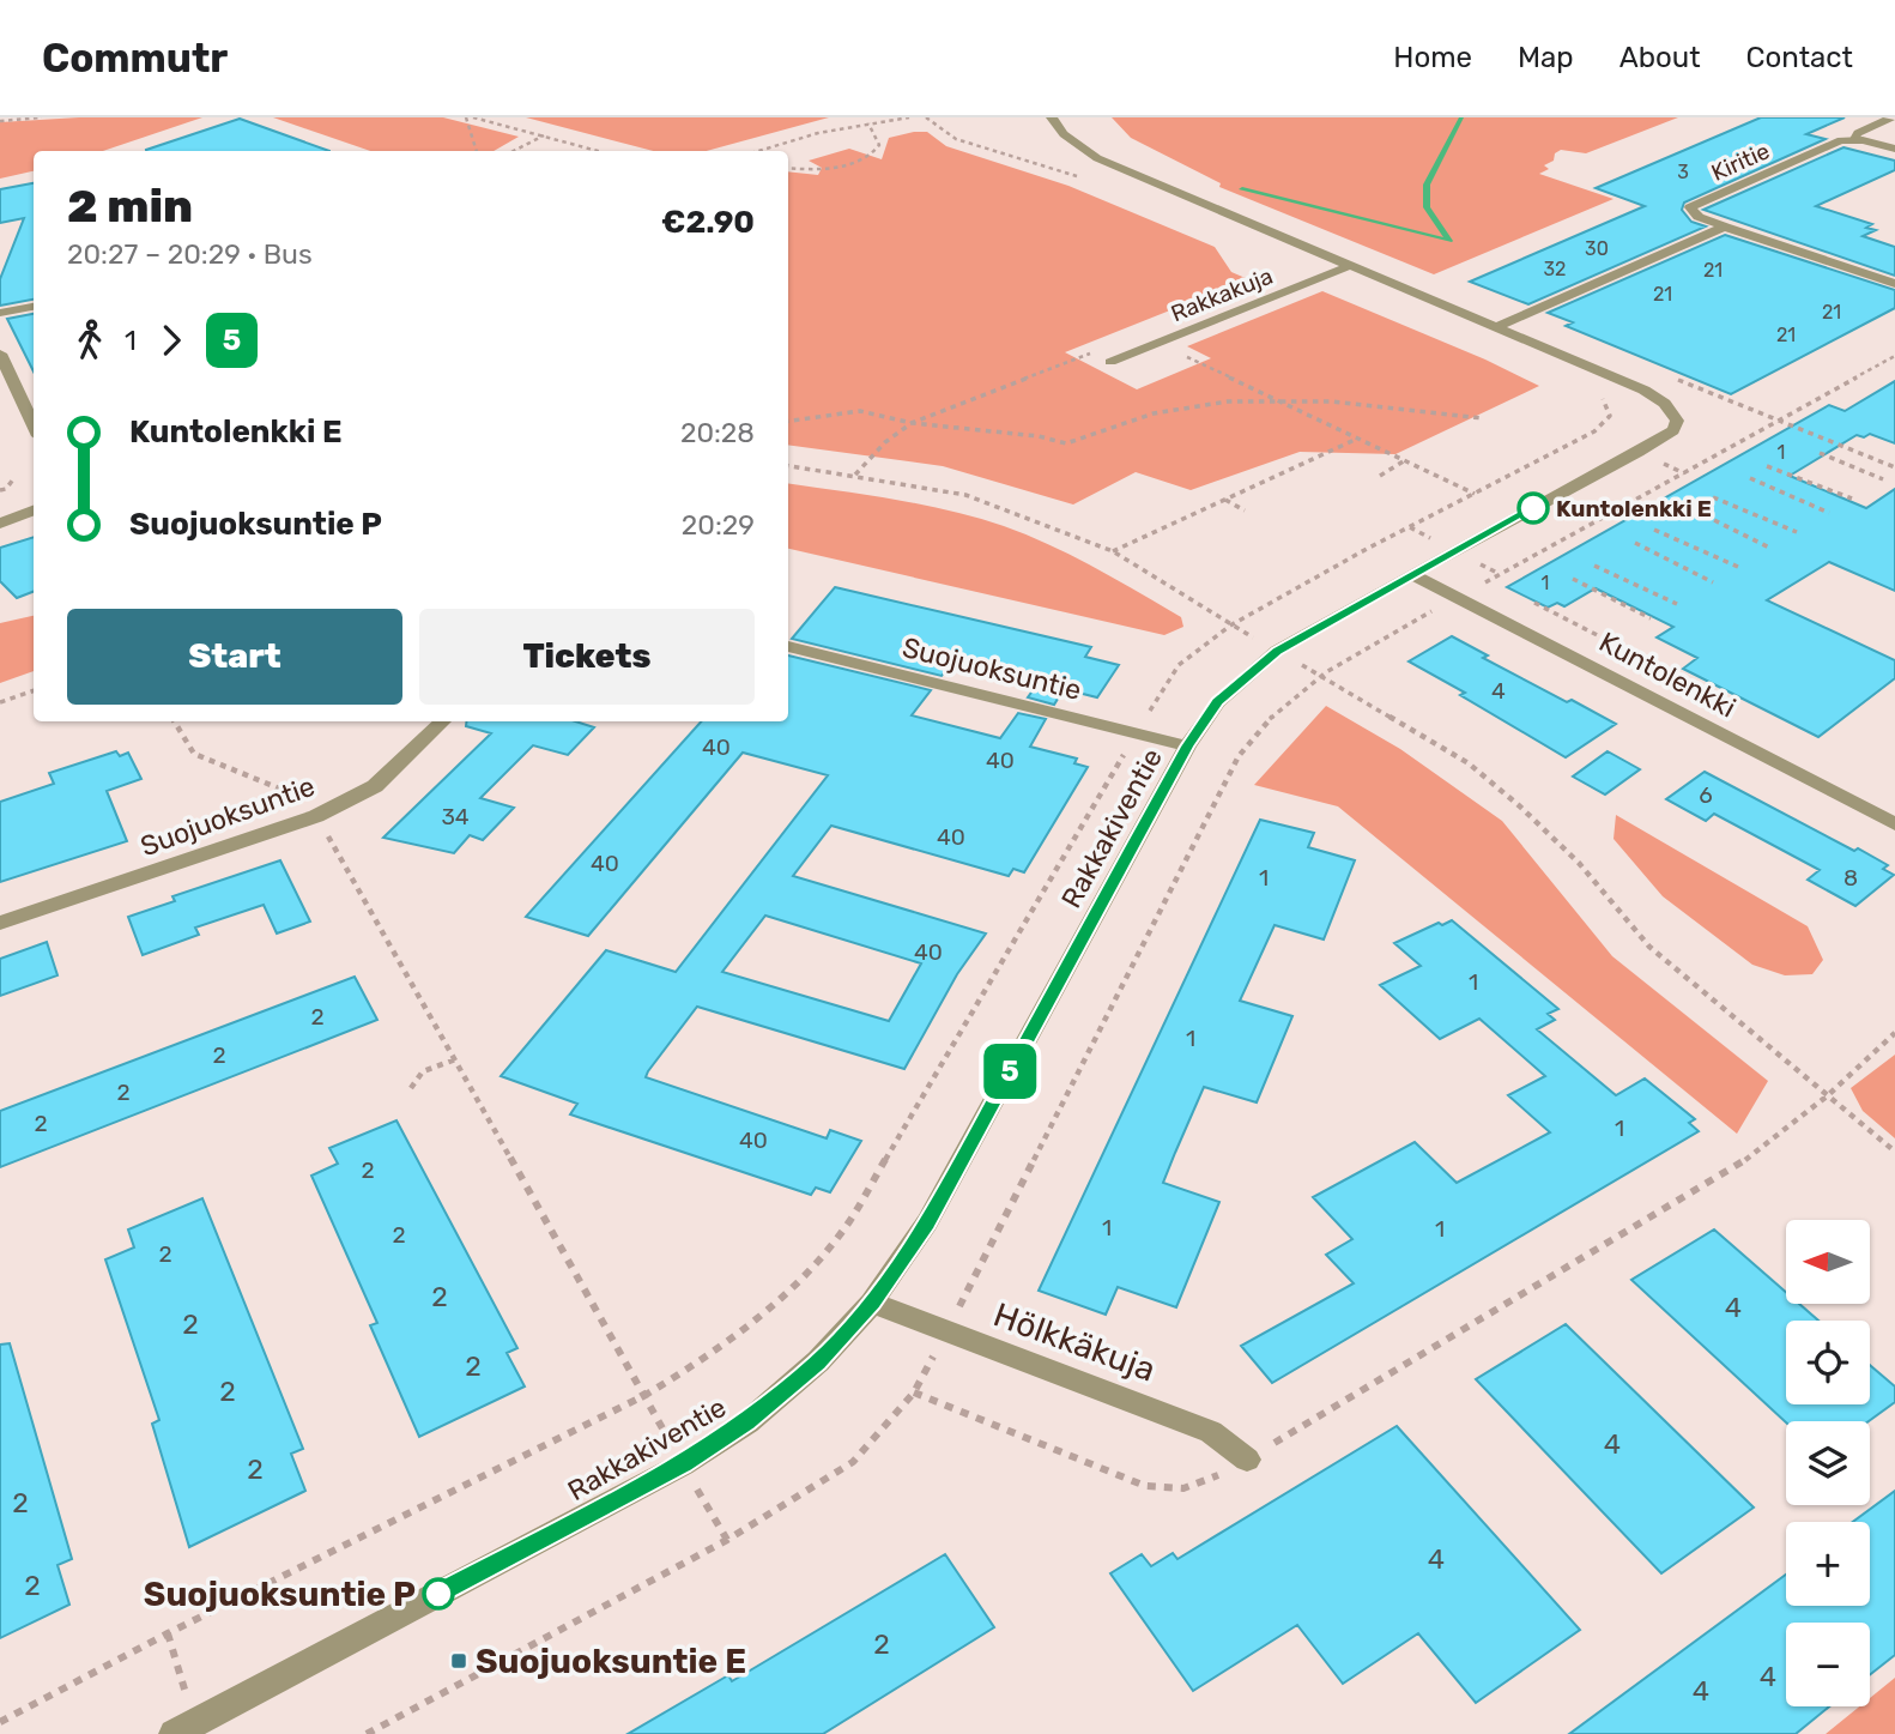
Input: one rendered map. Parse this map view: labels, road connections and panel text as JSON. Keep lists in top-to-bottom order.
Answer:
{
  "streets": {
    "street": [
      "Kiritie",
      "Rakkakuja",
      "Suojuoksuntie",
      "Kuntolenkki",
      "Rakkakiventie",
      "Hölkkäkuja"
    ]
  },
  "crossings": [
    ["Rakkakuja", "Rakkakiventie"],
    ["Suojuoksuntie", "Rakkakiventie"],
    ["Kuntolenkki", "Rakkakiventie"],
    ["Rakkakiventie", "Hölkkäkuja"]
  ],
  "places": {
    "other": ["Kuntolenkki E", "Suojuoksuntie P"],
    "transit": ["Suojuoksuntie E"]
  },
  "lines": ["bus line 5"],
  "house_numbers": [
    "3",
    "30",
    "32",
    "21",
    "21",
    "21",
    "21",
    "1",
    "1",
    "4",
    "40",
    "40",
    "6",
    "34",
    "40",
    "40",
    "1",
    "8",
    "40",
    "1",
    "2",
    "1",
    "2",
    "2",
    "2",
    "1",
    "40",
    "2",
    "1",
    "1",
    "2",
    "2",
    "2",
    "4",
    "2",
    "2",
    "2",
    "4",
    "2",
    "2",
    "4",
    "2",
    "2",
    "4",
    "4"
  ],
  "north": "left",
  "page": {
    "header": "Commutr",
    "nav": [
      "Home",
      "Map",
      "About",
      "Contact"
    ],
    "on_map": "5",
    "heading": ["2 min", "20:27 – 20:29 · Bus", "€2.90"],
    "legs": ["1", "5"],
    "list": [
      {
        "name": "Kuntolenkki E",
        "value": "20:28"
      },
      {
        "name": "Suojuoksuntie P",
        "value": "20:29"
      }
    ],
    "buttons": ["Start", "Tickets"],
    "map_buttons": ["+", "−"]
  }
}
